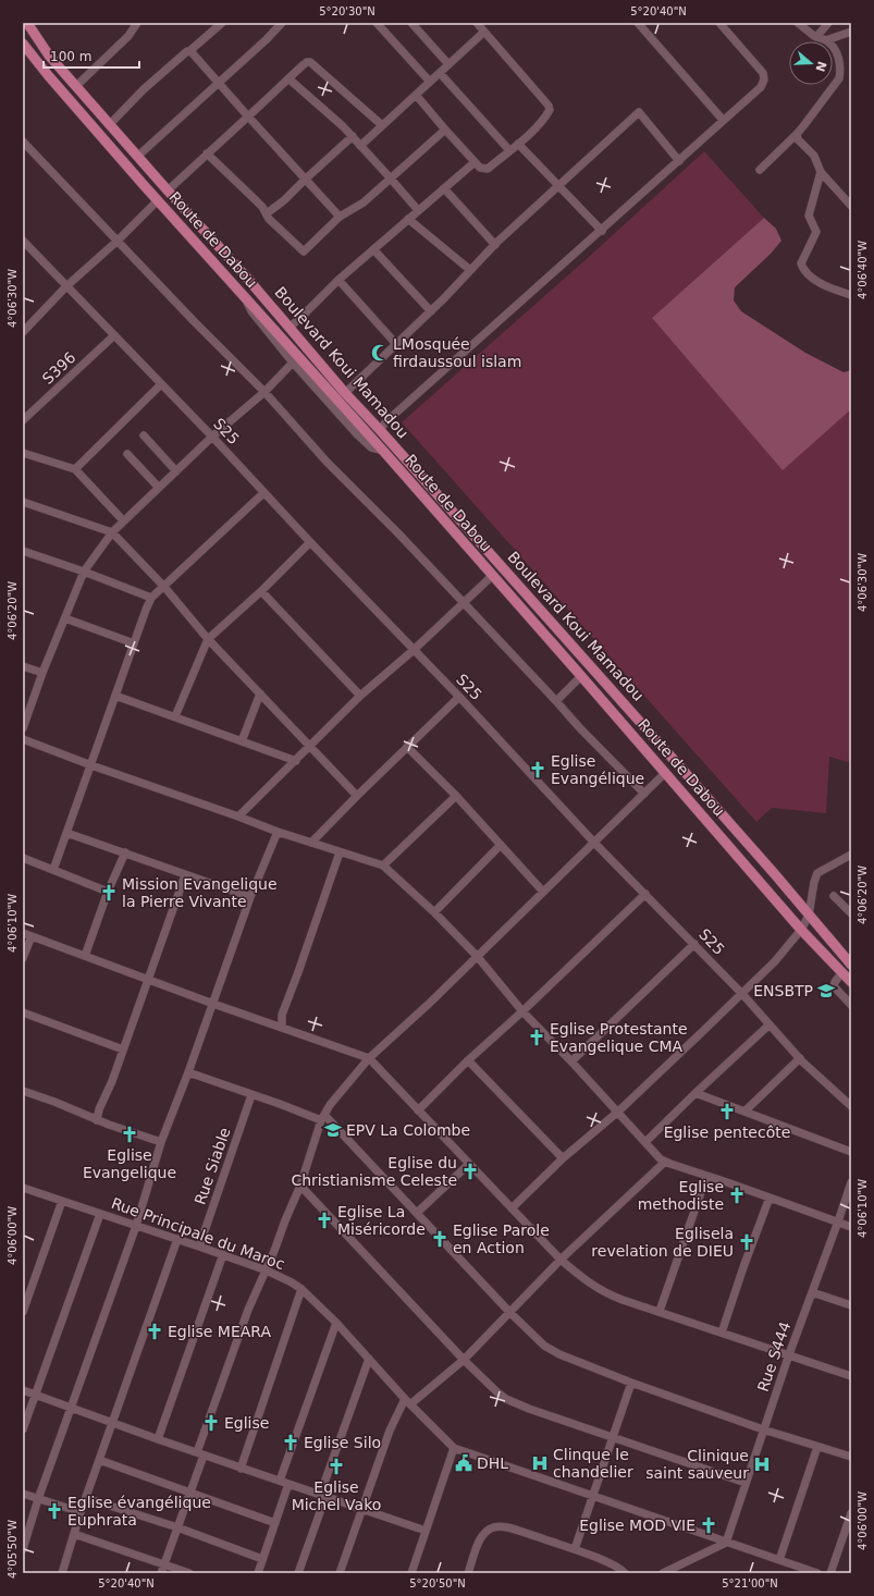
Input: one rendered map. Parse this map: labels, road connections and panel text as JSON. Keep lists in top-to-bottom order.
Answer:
{
  "streets": {
    "main road": ["Route de Dabou", "Boulevard Koui Mamadou"],
    "street": [
      "S396",
      "S25",
      "Rue Siable",
      "Rue Principale du Maroc",
      "Rue S444"
    ]
  },
  "crossings": [
    ["S396", "S25"],
    ["Rue Siable", "Rue Principale du Maroc"]
  ],
  "places": {
    "mosque": ["LMosquée firdaussoul islam"],
    "church": [
      "Eglise Evangélique",
      "Mission Evangelique la Pierre Vivante",
      "Eglise Protestante Evangelique CMA",
      "Eglise pentecôte",
      "Eglise Evangelique",
      "Eglise du Christianisme Celeste",
      "Eglise methodiste",
      "Eglise La Miséricorde",
      "Eglise Parole en Action",
      "Eglisela revelation de DIEU",
      "Eglise MEARA",
      "Eglise",
      "Eglise Silo",
      "Eglise Michel Vako",
      "Eglise évangélique Euphrata",
      "Eglise MOD VIE"
    ],
    "school or university": ["ENSBTP", "EPV La Colombe"],
    "public building": ["DHL"],
    "hospital": ["Clinque le chandelier", "Clinique saint sauveur"]
  },
  "scale_bar": "100 m",
  "north": "right",
  "coordinates": [
    "5°20'30\"N",
    "5°20'40\"N",
    "4°06'40\"W",
    "4°06'30\"W",
    "4°06'20\"W",
    "4°06'10\"W",
    "4°06'00\"W",
    "4°05'50\"W",
    "5°20'50\"N",
    "5°21'00\"N"
  ]
}
